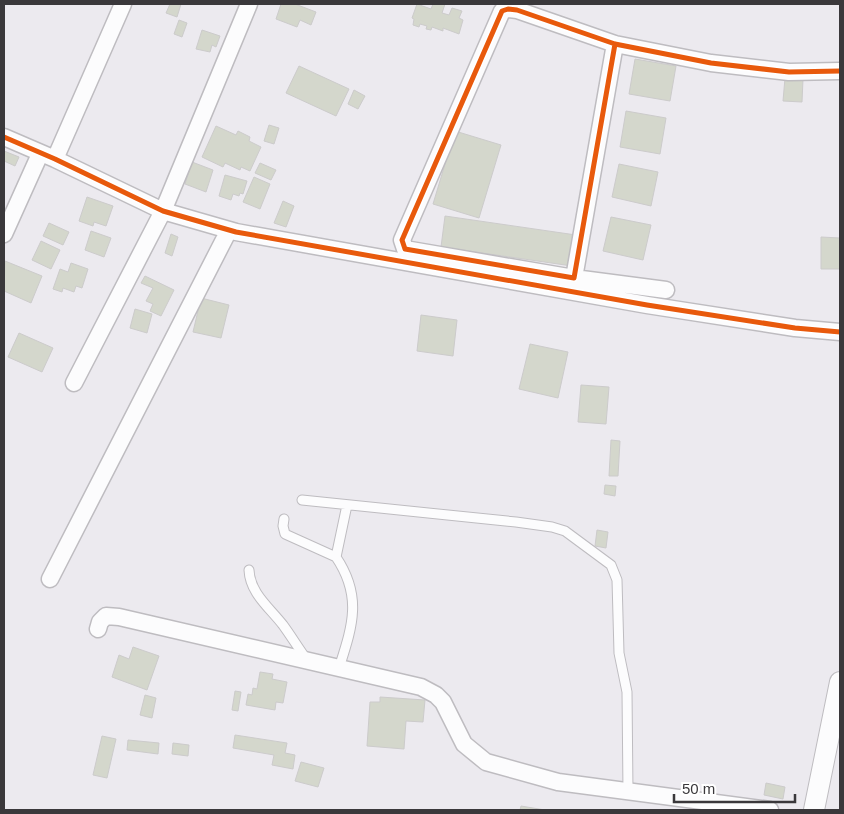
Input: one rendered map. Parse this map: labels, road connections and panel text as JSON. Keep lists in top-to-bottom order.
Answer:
{
  "scale_bar": "50 m"
}
